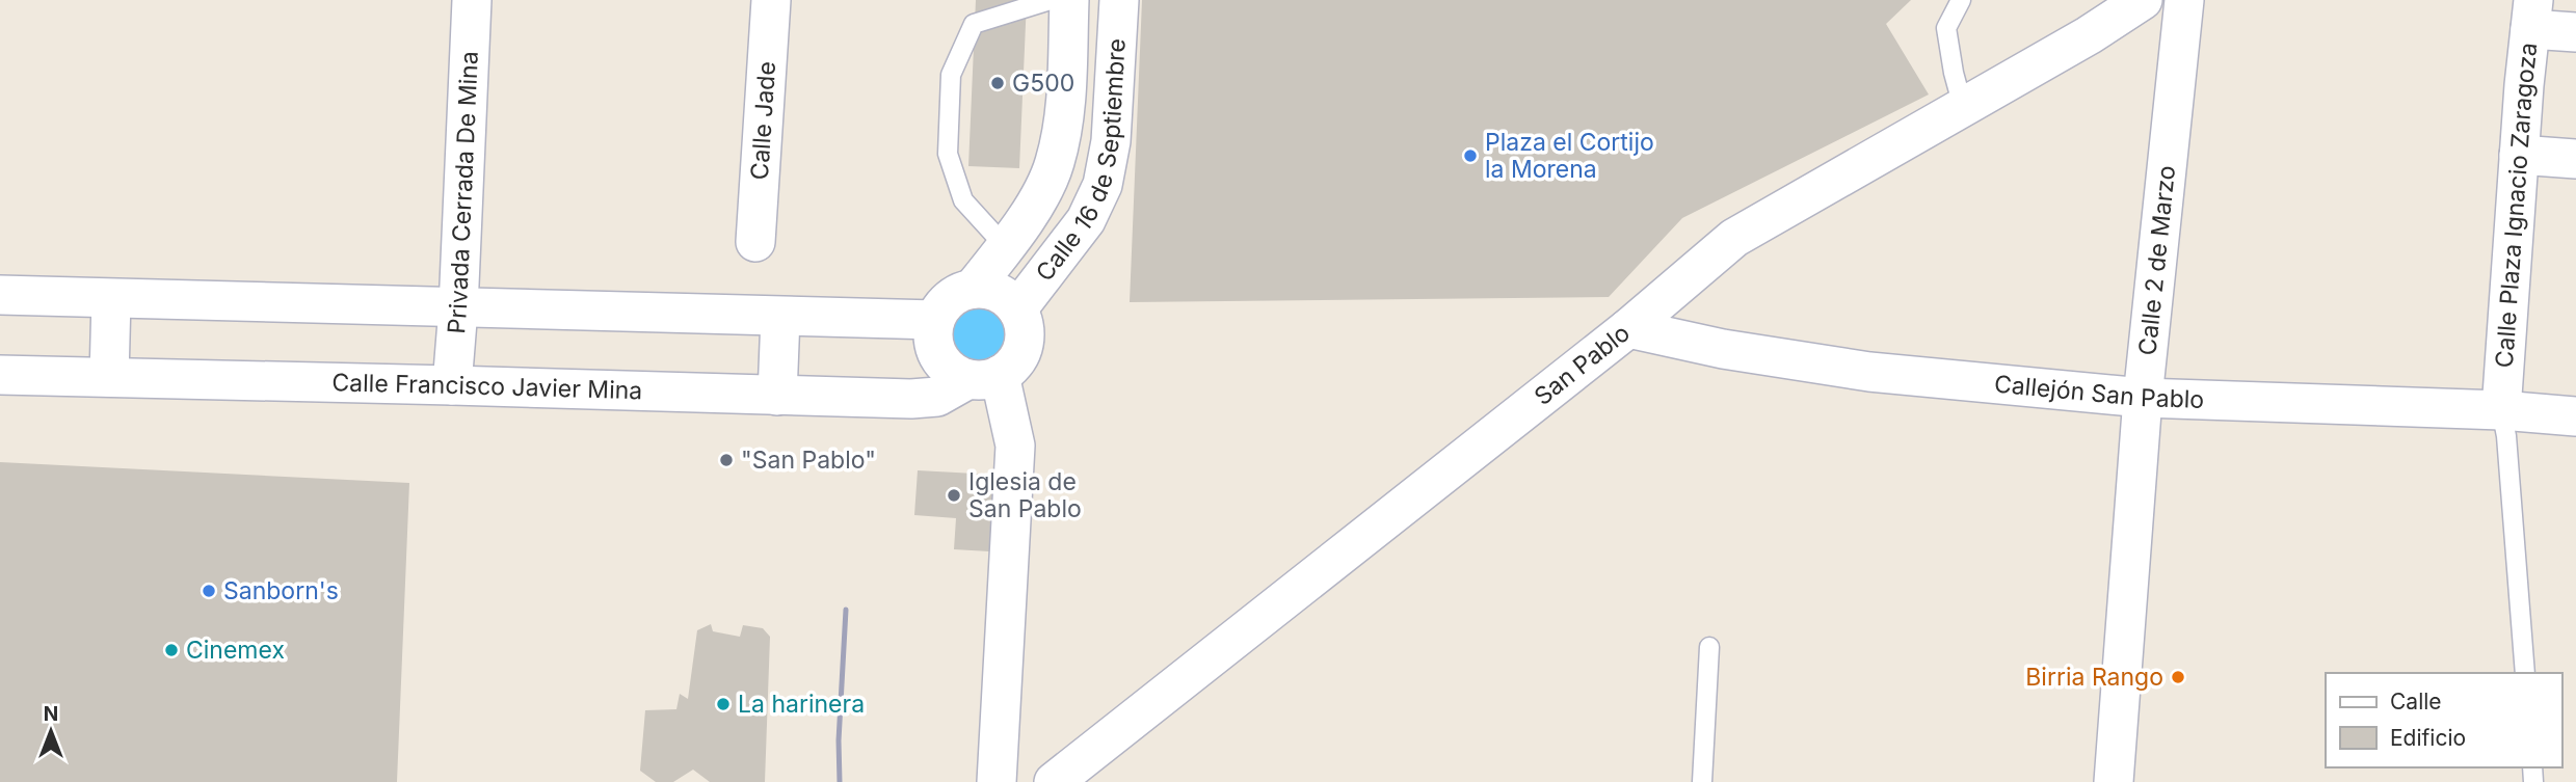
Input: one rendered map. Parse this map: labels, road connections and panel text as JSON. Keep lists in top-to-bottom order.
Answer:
{
  "streets": {
    "street": [
      "Calle Jade",
      "Calle 16 de Septiembre",
      "Privada Cerrada De Mina",
      "Calle Plaza Ignacio Zaragoza",
      "Calle 2 de Marzo",
      "San Pablo",
      "Calle Francisco Javier Mina",
      "Callejón San Pablo"
    ]
  },
  "crossings": [
    ["Calle 16 de Septiembre", "Calle Francisco Javier Mina"],
    ["Privada Cerrada De Mina", "Calle Francisco Javier Mina"],
    ["Calle Plaza Ignacio Zaragoza", "Callejón San Pablo"],
    ["Calle 2 de Marzo", "Callejón San Pablo"],
    ["San Pablo", "Callejón San Pablo"]
  ],
  "places": [
    "G500",
    "Plaza el Cortijo la Morena",
    "\"San Pablo\"",
    "Iglesia de San Pablo",
    "Sanborn's",
    "Cinemex",
    "Birria Rango",
    "La harinera"
  ],
  "legend": ["Calle", "Edificio"],
  "north": "top"
}
